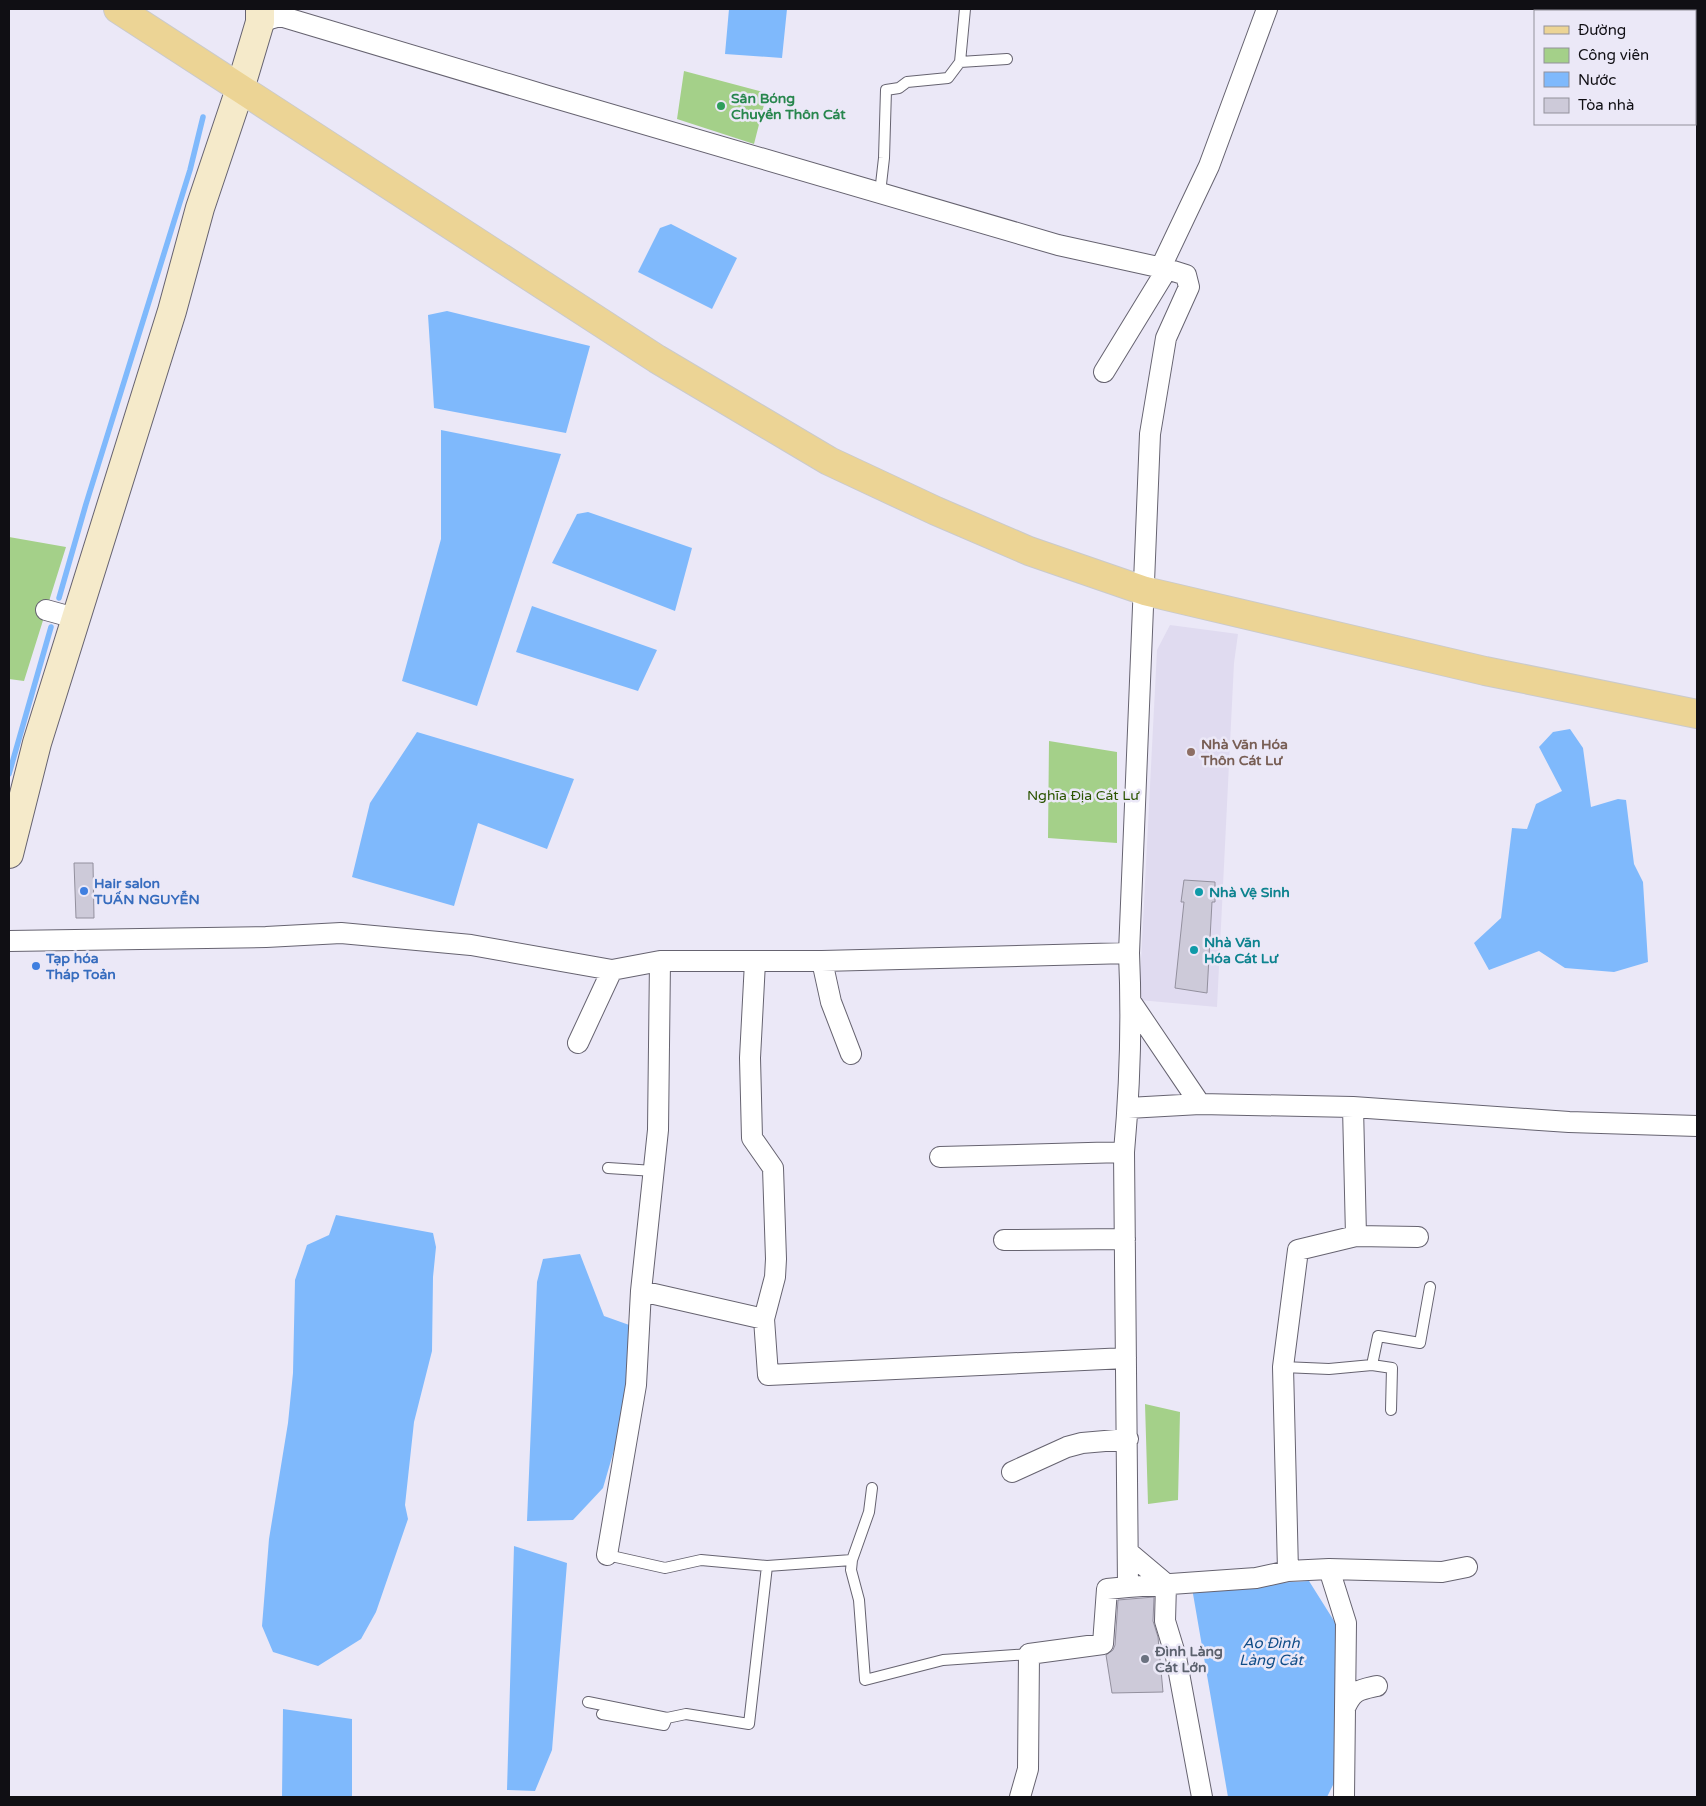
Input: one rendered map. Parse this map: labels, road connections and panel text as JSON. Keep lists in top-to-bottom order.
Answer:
{
  "water": ["Ao Đình Làng Cát"],
  "parks": ["Nghĩa Địa Cát Lư"],
  "places": [
    "Sân Bóng Chuyền Thôn Cát",
    "Nhà Văn Hóa Thôn Cát Lư",
    "Hair salon TUẤN NGUYỄN",
    "Nhà Vệ Sinh",
    "Nhà Văn Hóa Cát Lư",
    "Tạp hóa Tháp Toản",
    "Đình Làng Cát Lớn"
  ],
  "legend": [
    "Đường",
    "Công viên",
    "Nước",
    "Tòa nhà"
  ]
}
